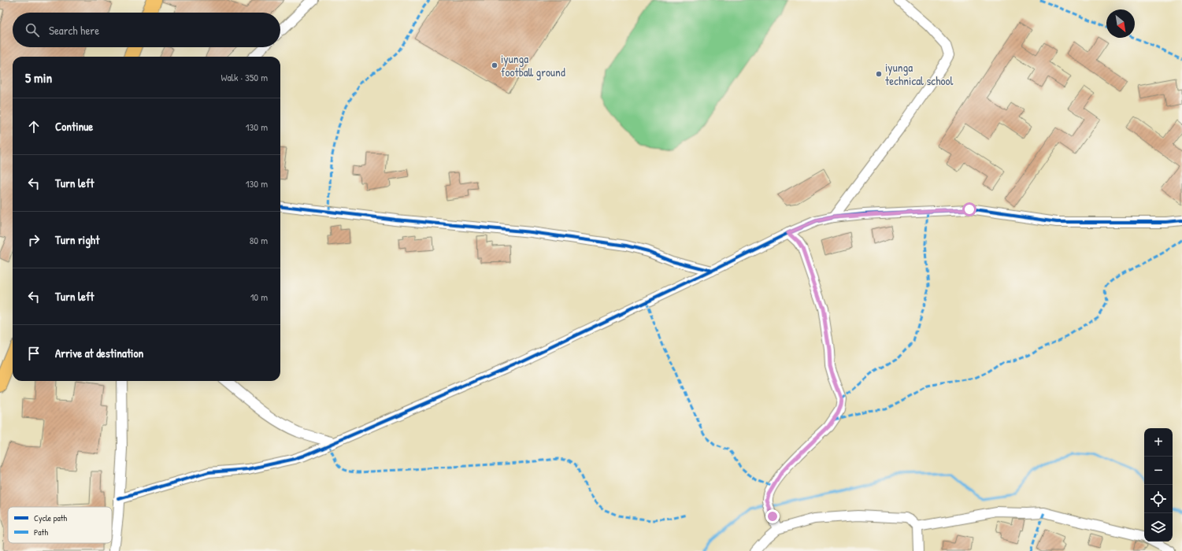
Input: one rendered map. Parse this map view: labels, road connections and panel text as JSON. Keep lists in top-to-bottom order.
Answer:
{
  "places": ["iyunga football ground", "iyunga technical school"],
  "legend": ["Cycle path", "Path"],
  "north": "bottom right",
  "page": {
    "search": "Search here",
    "heading": ["5 min", "Walk · 350 m"],
    "list": [
      ["Continue", "130 m"],
      ["Turn left", "130 m"],
      ["Turn right", "80 m"],
      ["Turn left", "10 m"],
      "Arrive at destination"
    ],
    "map_buttons": ["+", "−"]
  }
}
